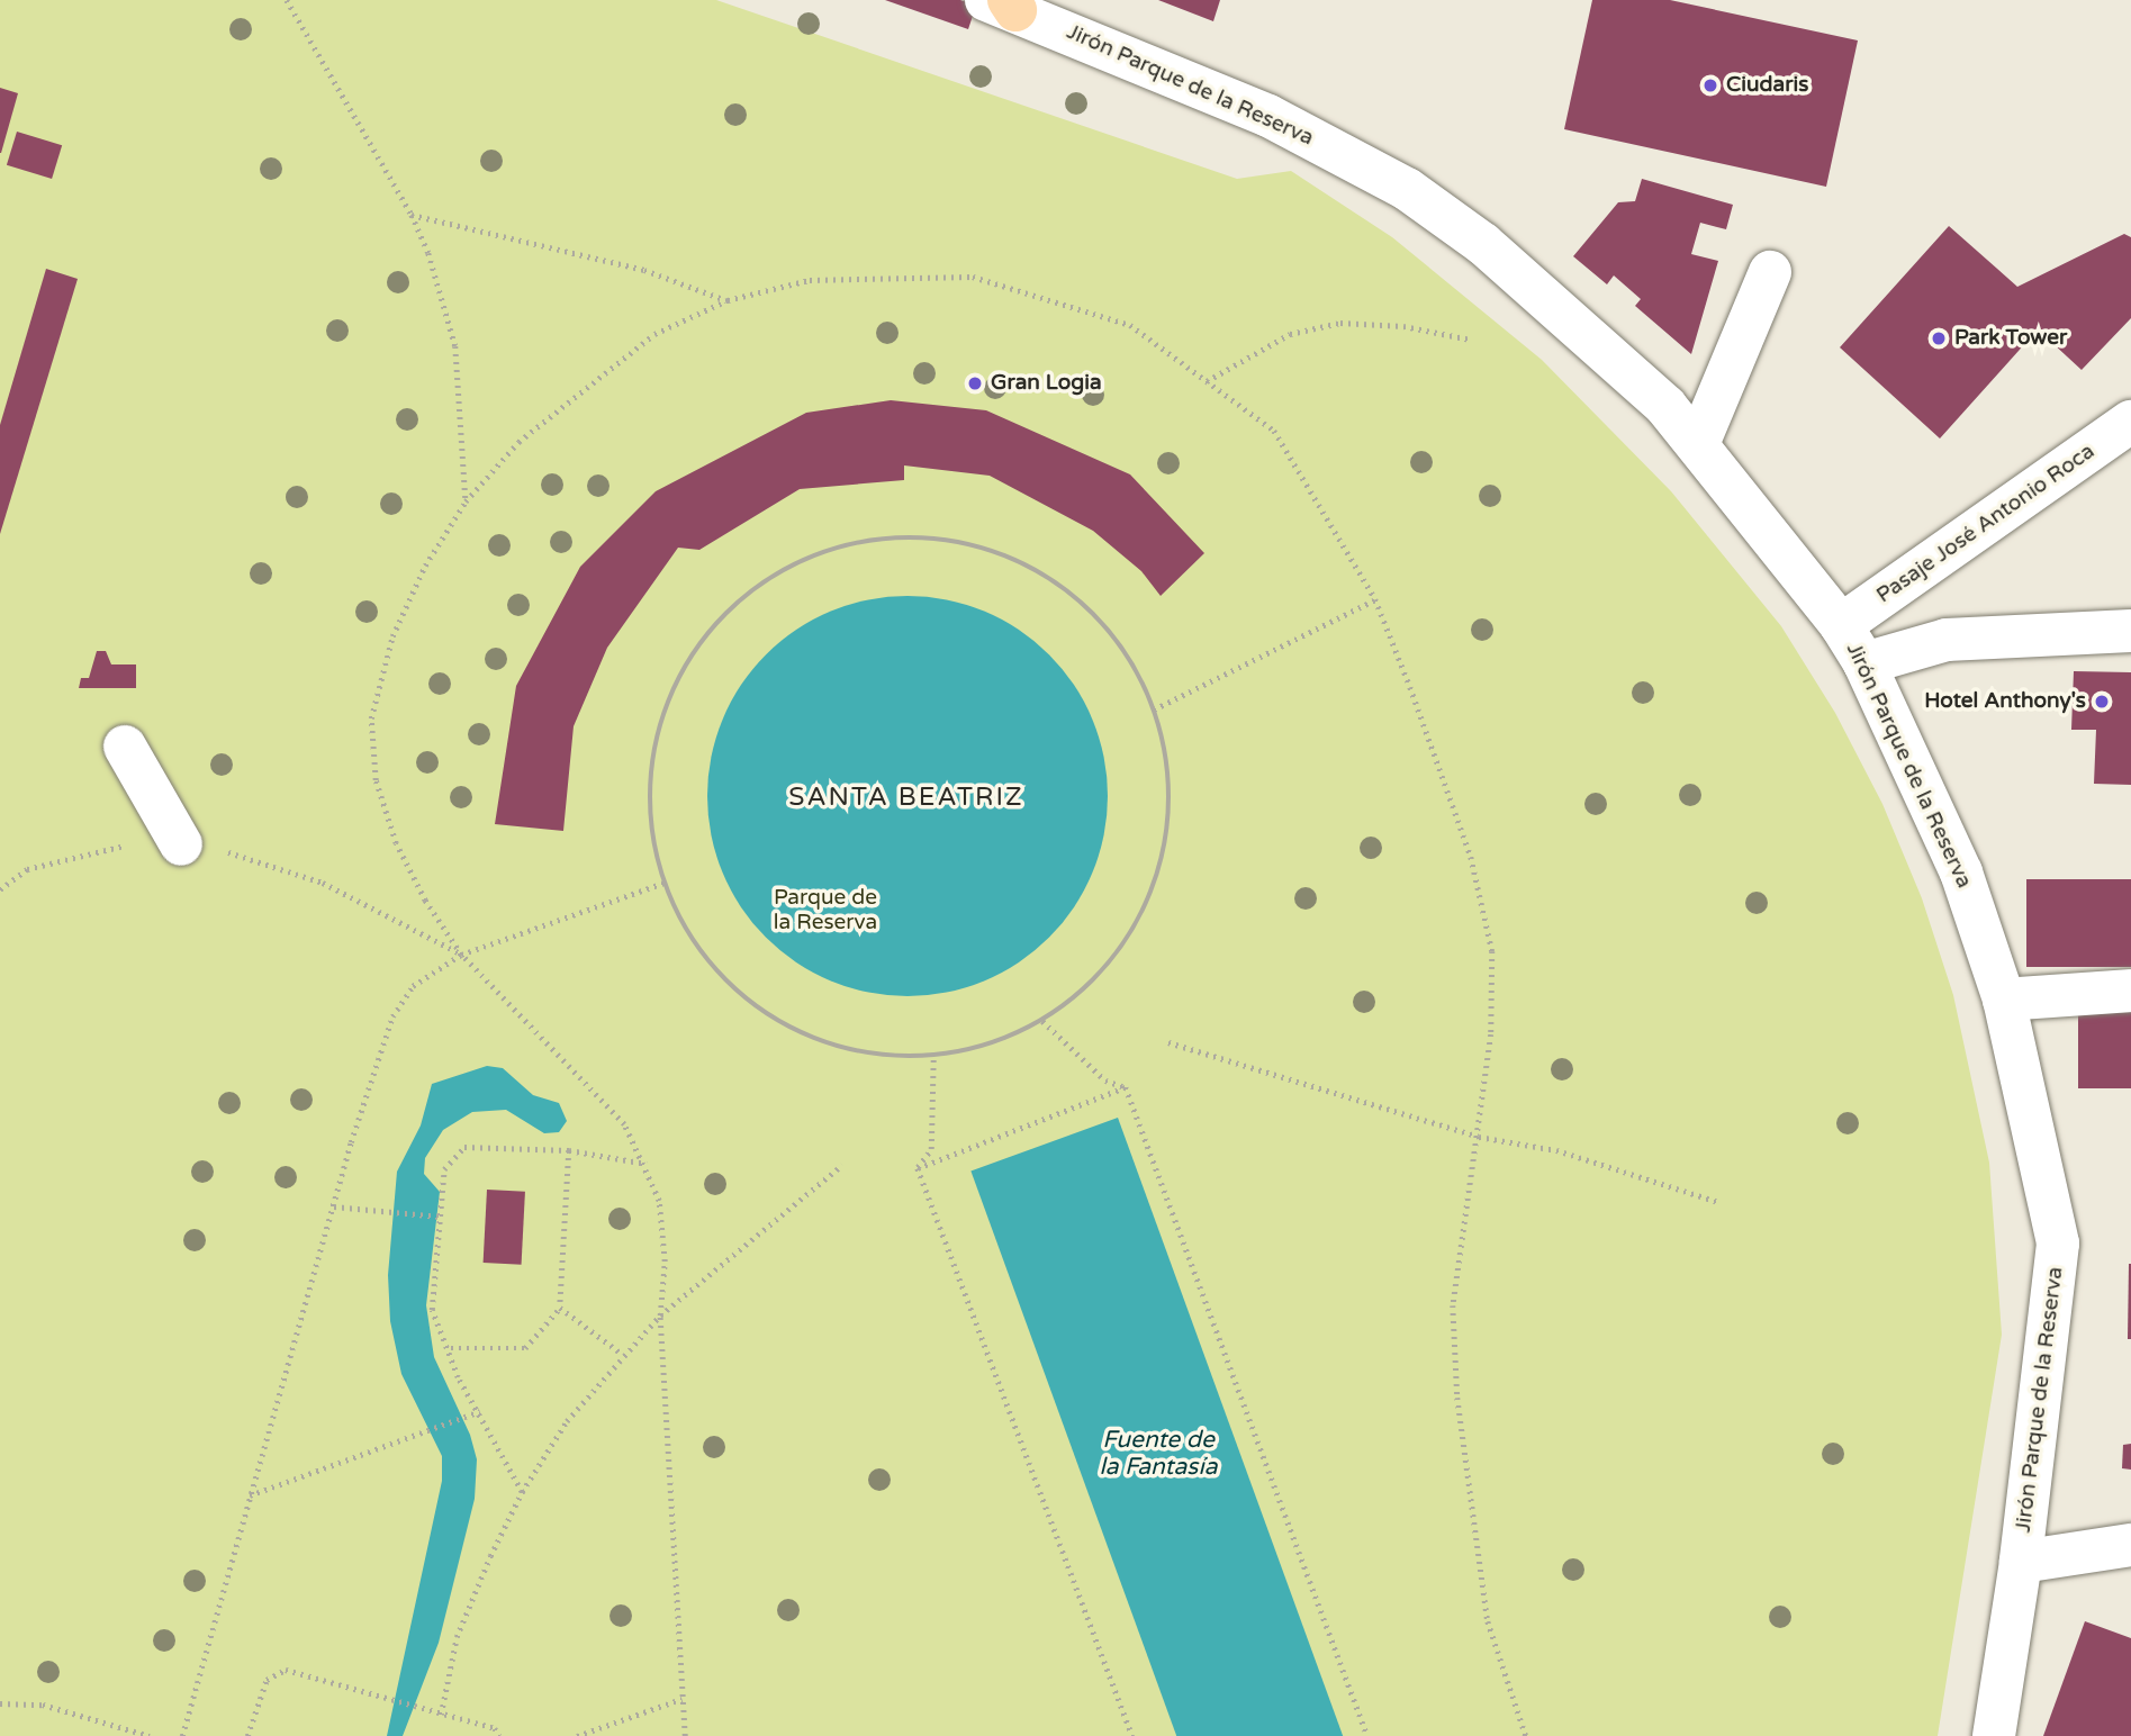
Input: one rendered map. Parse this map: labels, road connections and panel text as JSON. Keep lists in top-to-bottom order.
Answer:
{
  "streets": {
    "street": ["Jirón Parque de la Reserva", "Pasaje José Antonio Roca"]
  },
  "crossings": [
    ["Jirón Parque de la Reserva", "Pasaje José Antonio Roca"]
  ],
  "districts": ["SANTA BEATRIZ"],
  "water": ["Fuente de la Fantasía"],
  "parks": ["Parque de la Reserva"],
  "places": [
    "Ciudaris",
    "Park Tower",
    "Gran Logia",
    "Hotel Anthony's"
  ]
}
